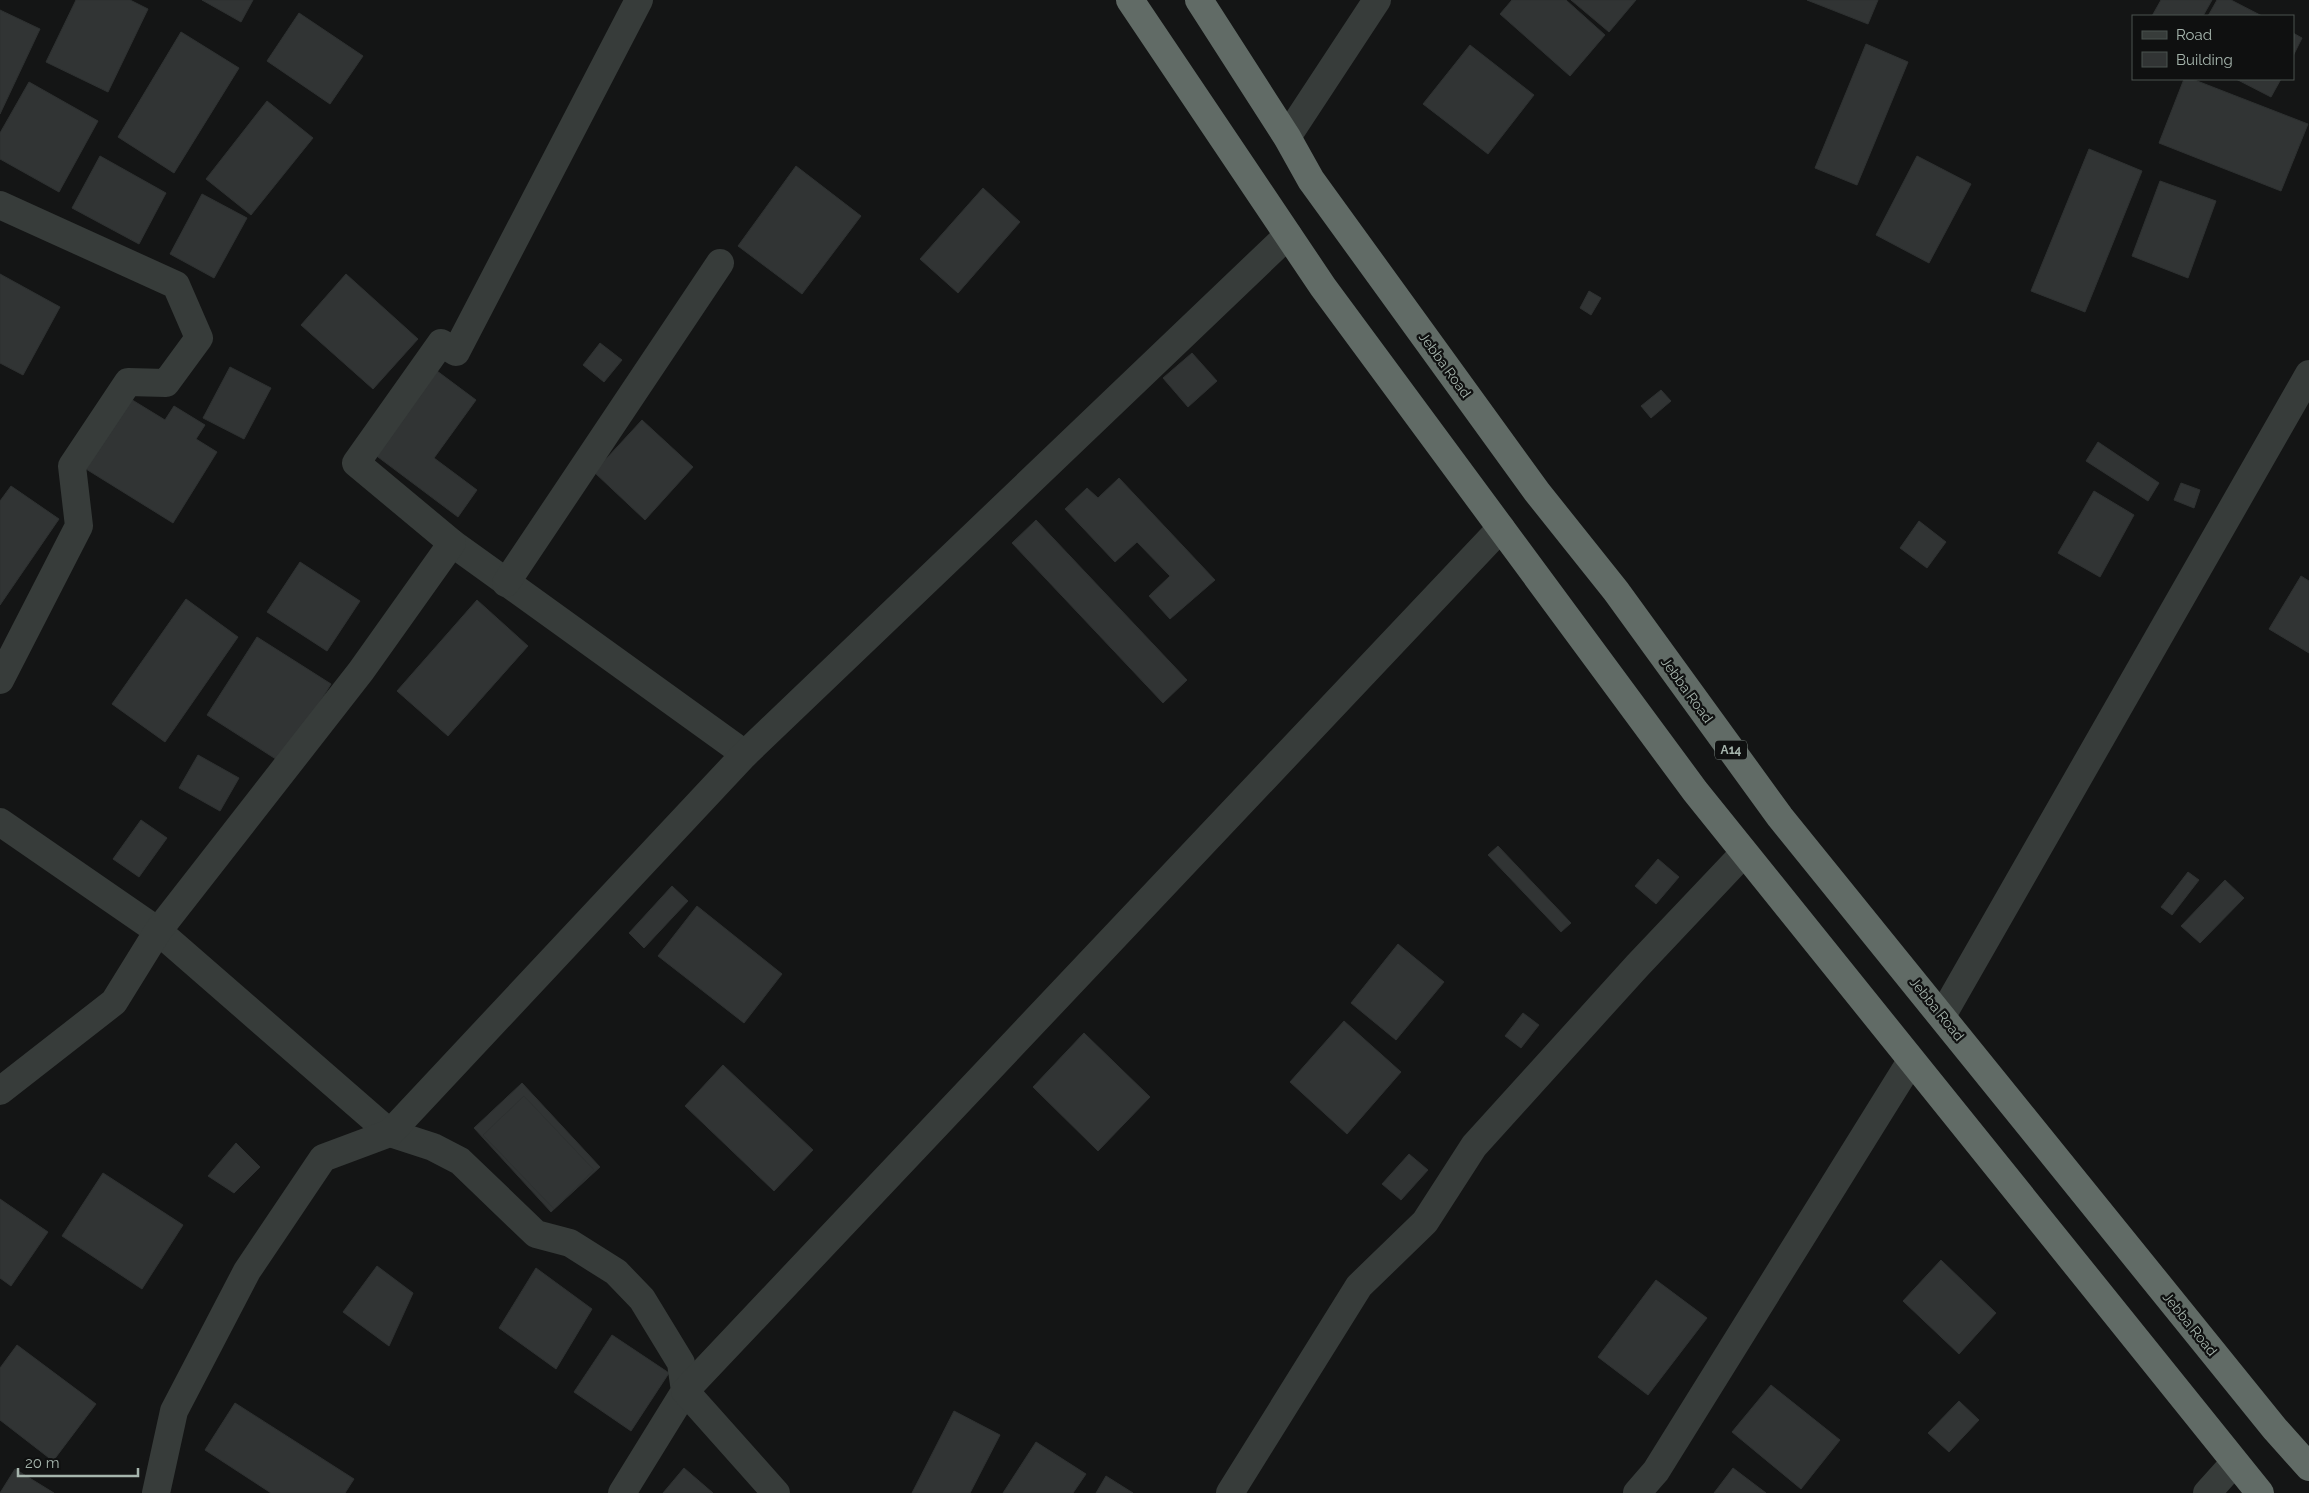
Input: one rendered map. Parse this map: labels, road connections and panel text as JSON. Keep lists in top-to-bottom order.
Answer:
{
  "streets": {
    "highway": ["Jebba Road", "A14"]
  },
  "legend": ["Road", "Building"],
  "scale_bar": "20 m"
}
